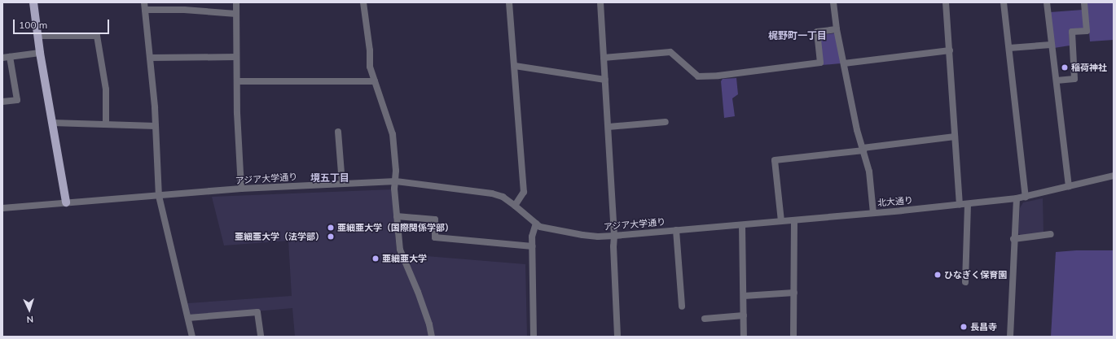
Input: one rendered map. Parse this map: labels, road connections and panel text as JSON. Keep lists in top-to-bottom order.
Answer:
{
  "streets": {
    "street": ["アジア大学通り", "北大通り"]
  },
  "crossings": [
    ["アジア大学通り", "北大通り"]
  ],
  "districts": ["梶野町一丁目", "境五丁目"],
  "places": [
    "稲荷神社",
    "亜細亜大学（国際関係学部）",
    "亜細亜大学（法学部）",
    "亜細亜大学",
    "ひなぎく保育園",
    "長昌寺"
  ],
  "scale_bar": "100 m",
  "north": "bottom"
}
